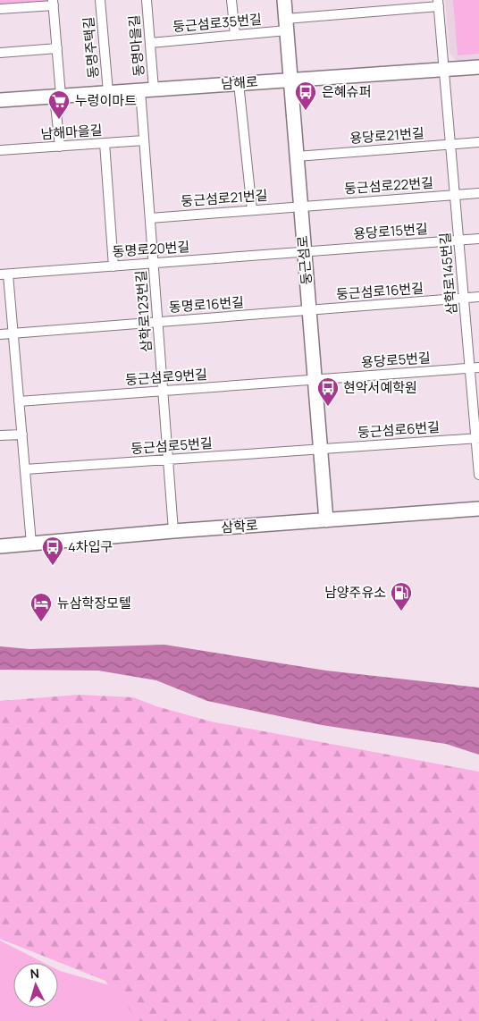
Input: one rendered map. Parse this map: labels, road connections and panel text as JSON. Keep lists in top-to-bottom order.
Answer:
{
  "streets": {
    "street": [
      "둥근섬로35번길",
      "동명마을길",
      "동명주택길",
      "남해로",
      "남해마을길",
      "용당로21번길",
      "둥근섬로22번길",
      "둥근섬로21번길",
      "용당로15번길",
      "동명로20번길",
      "둥근섬로",
      "삼학로145번길",
      "둥근섬로16번길",
      "동명로16번길",
      "삼학로123번길",
      "용당로5번길",
      "둥근섬로9번길",
      "둥근섬로6번길",
      "둥근섬로5번길",
      "삼학로"
    ]
  },
  "crossings": [
    ["둥근섬로35번길", "동명마을길"],
    ["둥근섬로35번길", "둥근섬로"],
    ["둥근섬로35번길", "삼학로145번길"],
    ["동명마을길", "남해로"],
    ["동명마을길", "삼학로123번길"],
    ["동명주택길", "남해로"],
    ["남해로", "둥근섬로"],
    ["남해로", "삼학로145번길"],
    ["남해로", "삼학로123번길"],
    ["남해마을길", "삼학로123번길"],
    ["용당로21번길", "둥근섬로"],
    ["용당로21번길", "삼학로145번길"],
    ["둥근섬로22번길", "둥근섬로21번길"],
    ["둥근섬로22번길", "둥근섬로"],
    ["둥근섬로22번길", "삼학로145번길"],
    ["둥근섬로21번길", "둥근섬로"],
    ["둥근섬로21번길", "삼학로123번길"],
    ["용당로15번길", "동명로20번길"],
    ["용당로15번길", "둥근섬로"],
    ["용당로15번길", "삼학로145번길"],
    ["동명로20번길", "둥근섬로"],
    ["동명로20번길", "삼학로123번길"],
    ["둥근섬로", "둥근섬로16번길"],
    ["둥근섬로", "동명로16번길"],
    ["둥근섬로", "용당로5번길"],
    ["둥근섬로", "둥근섬로9번길"],
    ["둥근섬로", "둥근섬로6번길"],
    ["둥근섬로", "둥근섬로5번길"],
    ["둥근섬로", "삼학로"],
    ["삼학로145번길", "둥근섬로16번길"],
    ["삼학로145번길", "용당로5번길"],
    ["삼학로145번길", "둥근섬로6번길"],
    ["둥근섬로16번길", "동명로16번길"],
    ["동명로16번길", "삼학로123번길"],
    ["삼학로123번길", "둥근섬로9번길"],
    ["삼학로123번길", "둥근섬로5번길"],
    ["삼학로123번길", "삼학로"],
    ["용당로5번길", "둥근섬로9번길"],
    ["둥근섬로6번길", "둥근섬로5번길"]
  ],
  "places": {
    "bus stop": ["은혜슈퍼", "현악서예학원", "4차입구"],
    "supermarket": ["누렁이마트"],
    "fuel station": ["남양주유소"],
    "hotel": ["뉴삼학장모텔"]
  },
  "north": "top"
}
